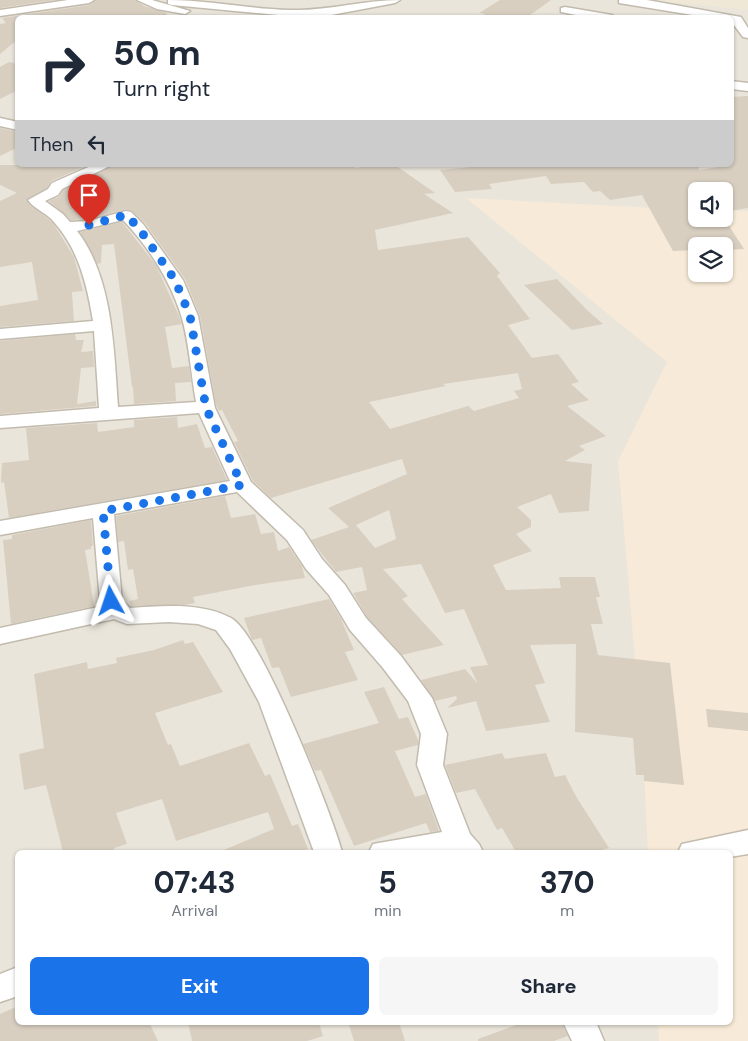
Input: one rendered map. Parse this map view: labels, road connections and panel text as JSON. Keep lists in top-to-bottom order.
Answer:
{
  "page": {
    "turn": ["50 m", "Turn right"],
    "then": "Then",
    "eta": [
      "07:43",
      "Arrival",
      "5",
      "min",
      "370",
      "m"
    ],
    "buttons": ["Exit", "Share"]
  }
}
